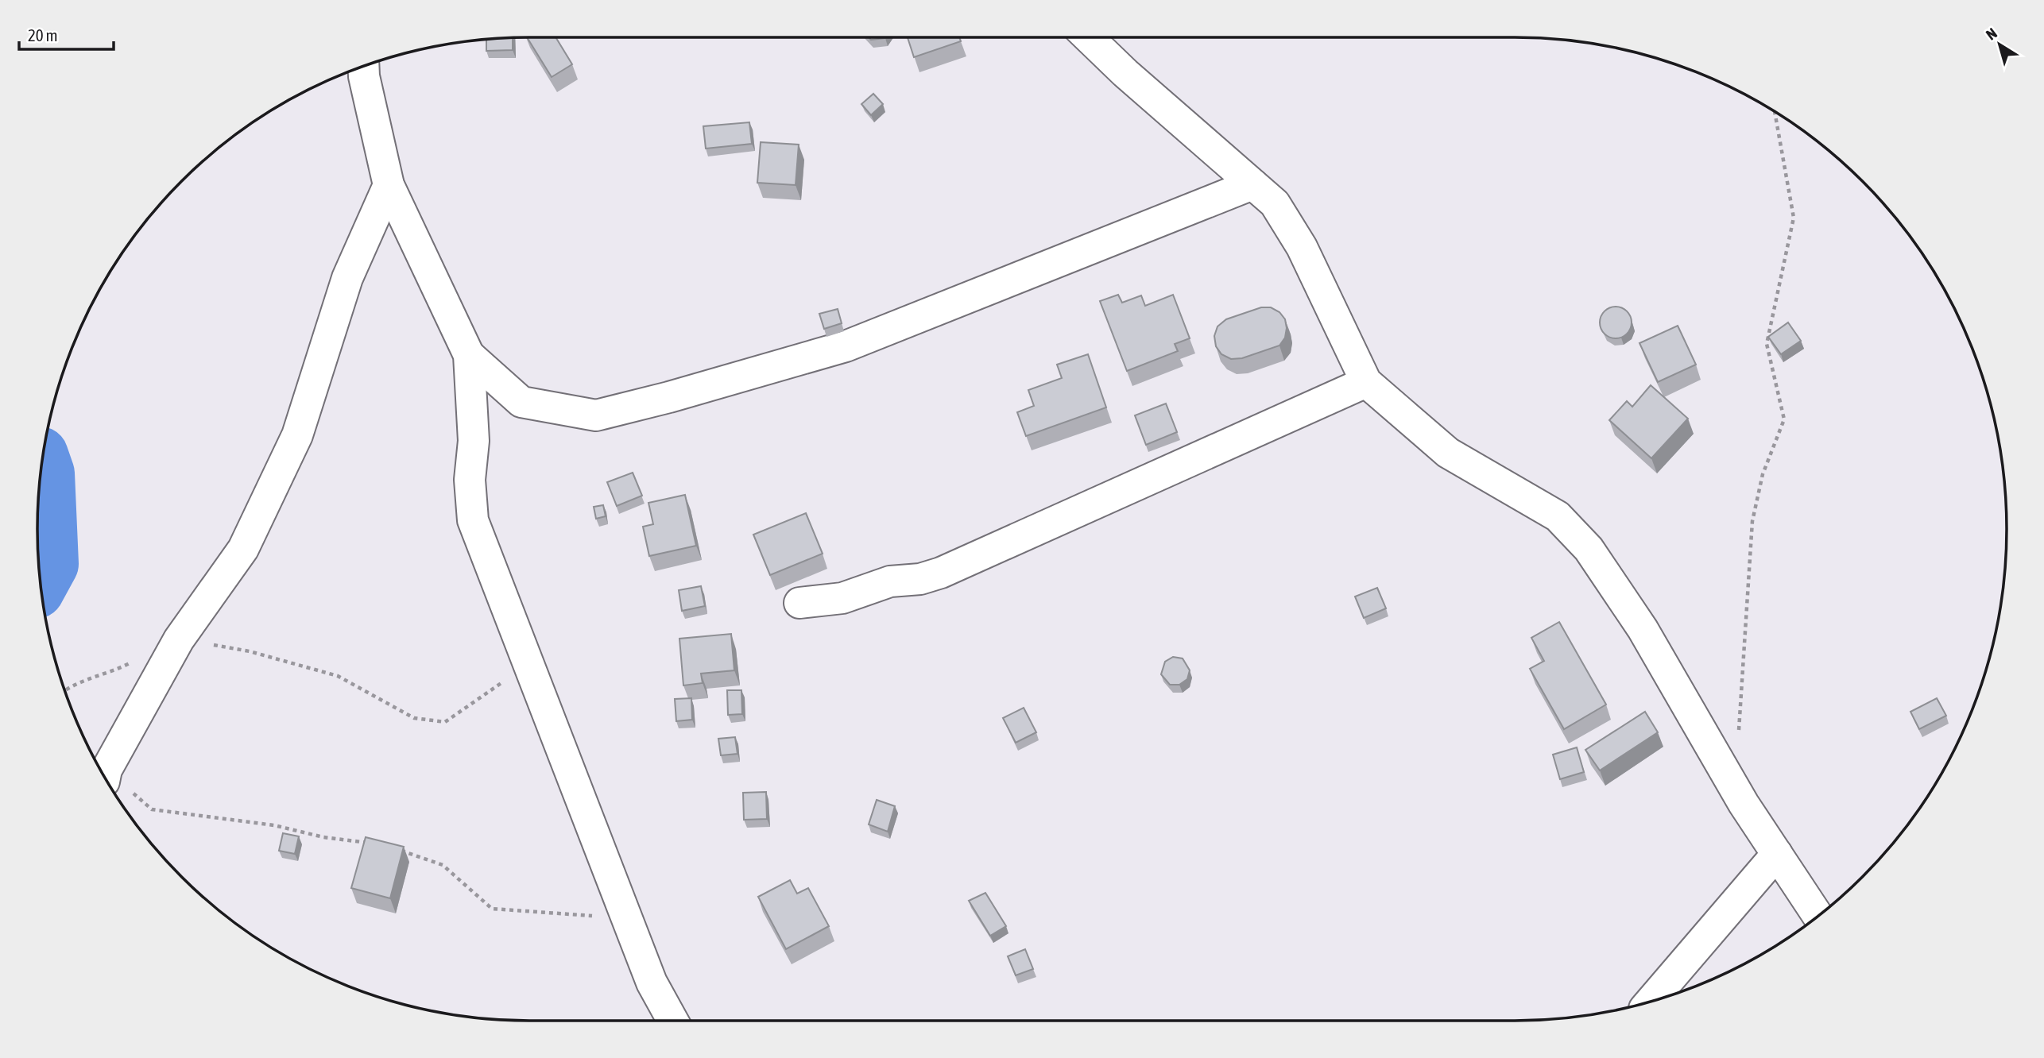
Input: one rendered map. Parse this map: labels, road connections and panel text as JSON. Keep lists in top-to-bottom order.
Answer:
{
  "scale_bar": "20 m",
  "north": "top left"
}
